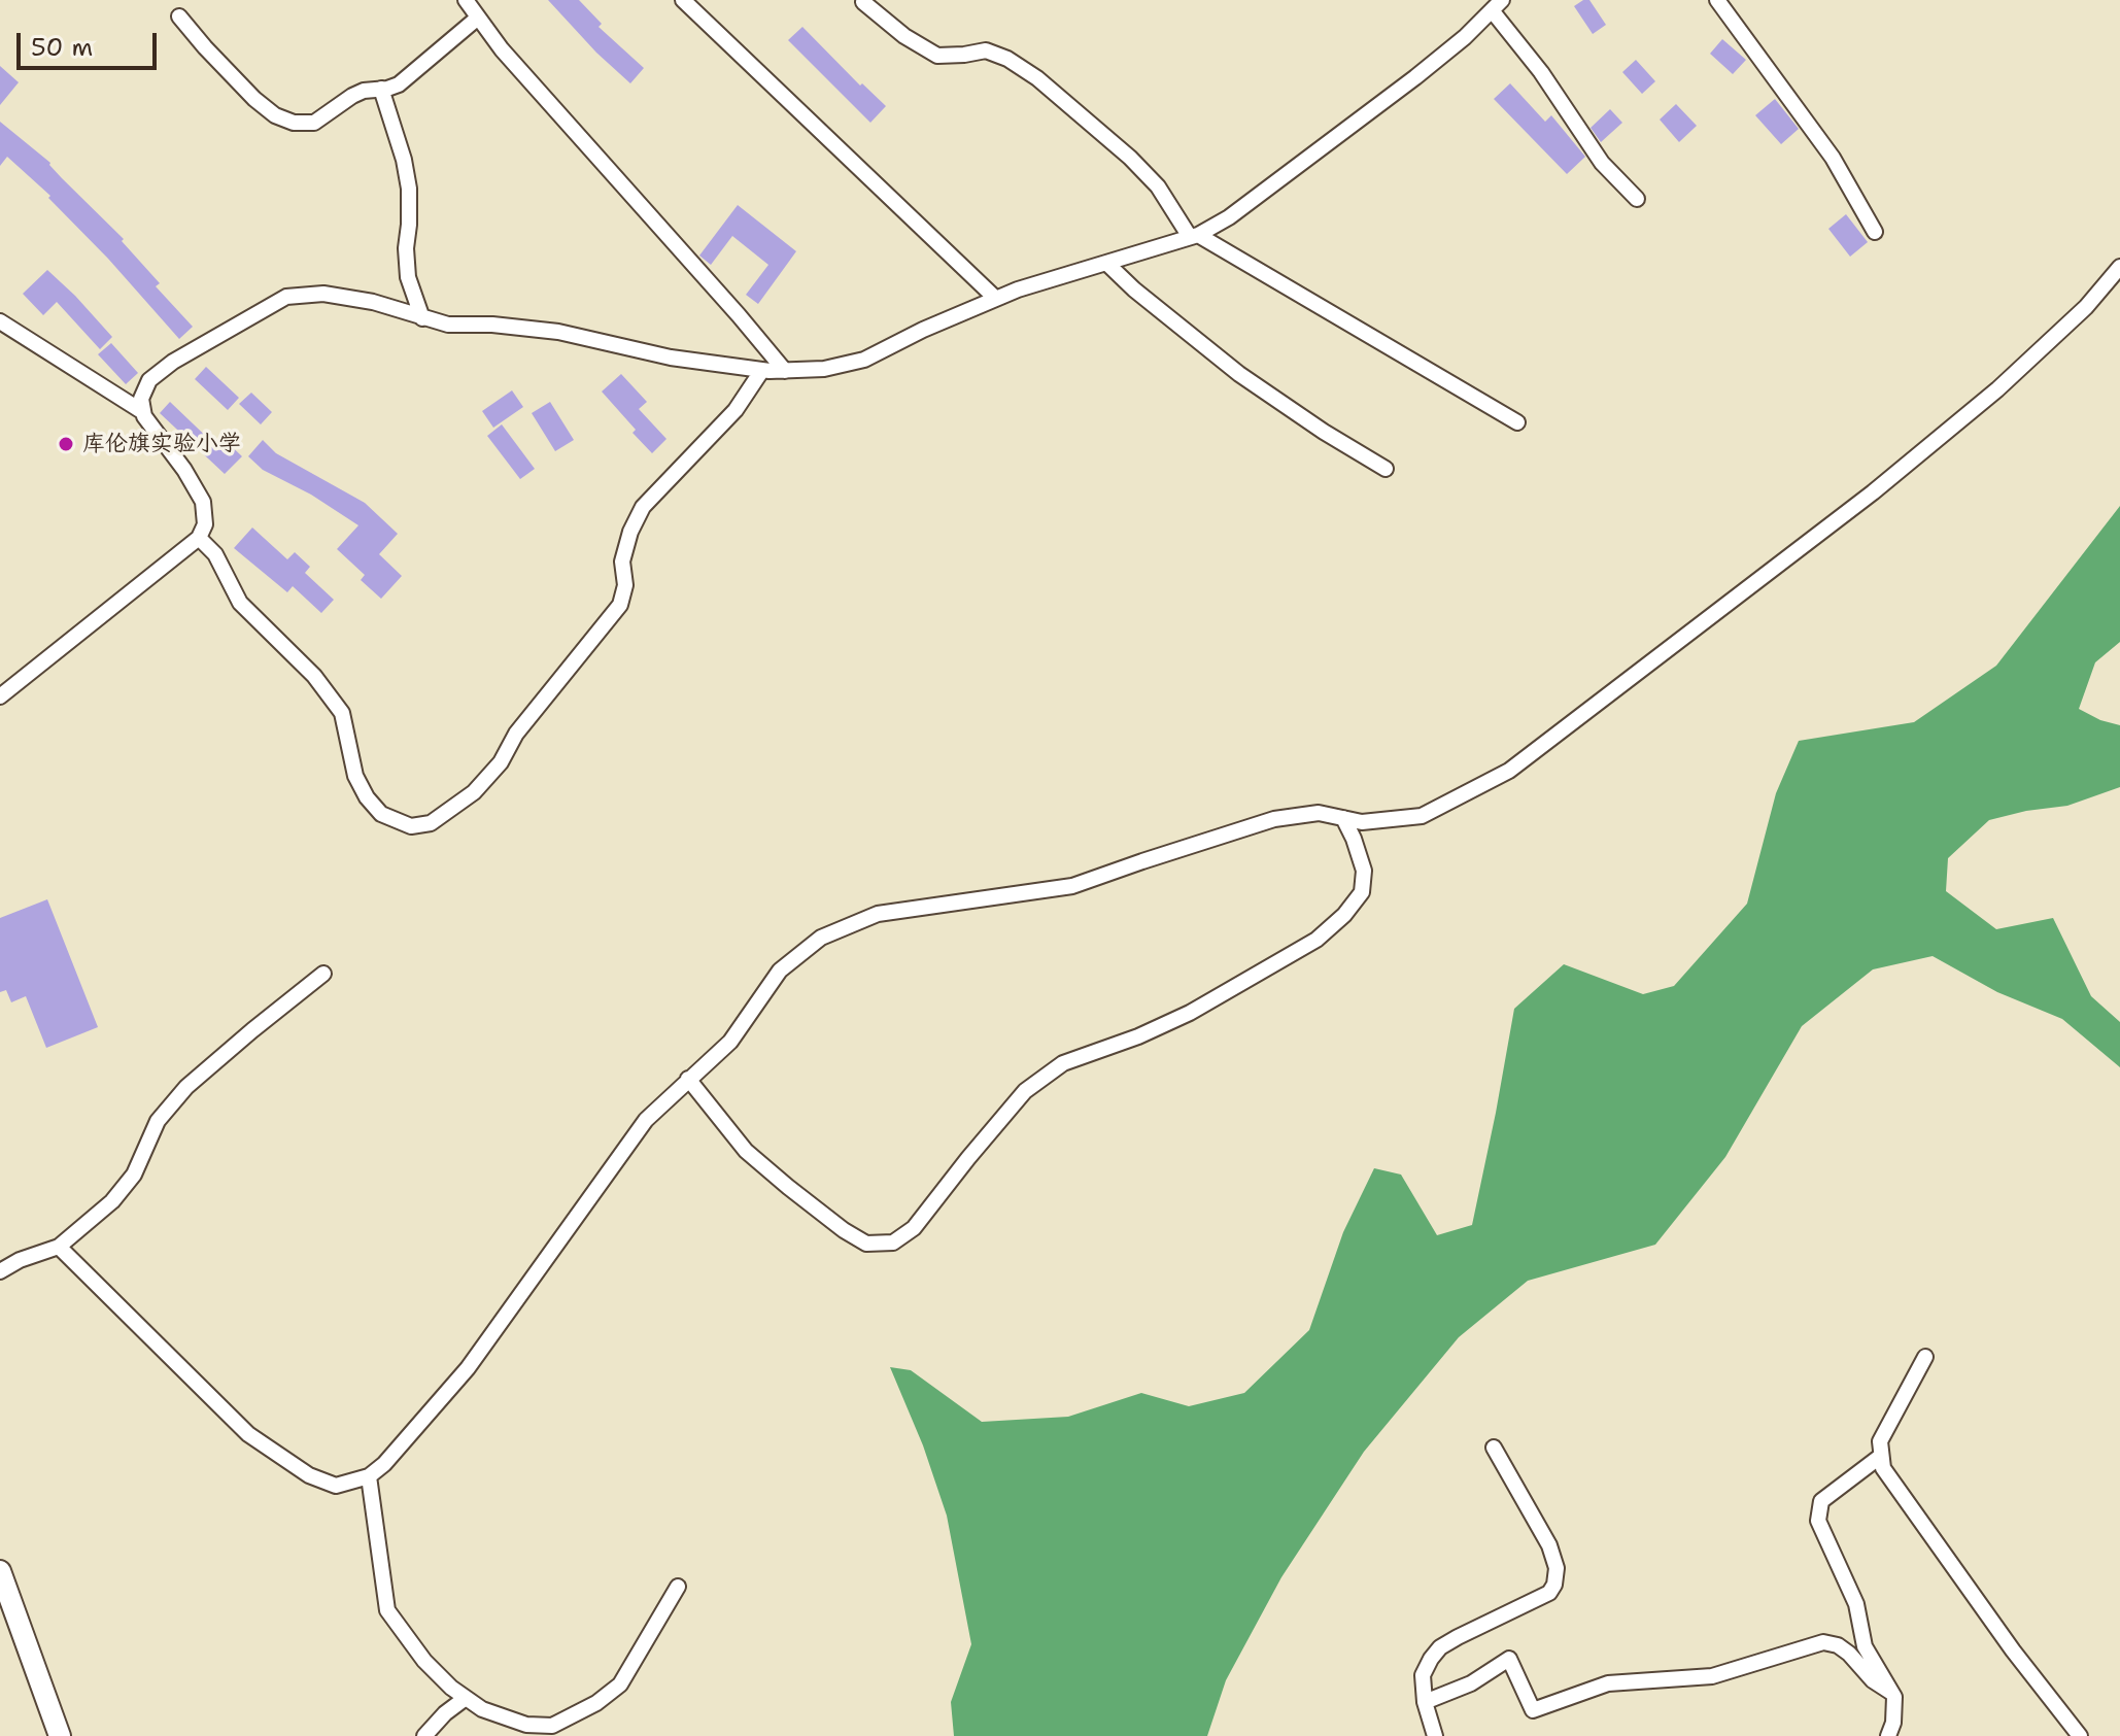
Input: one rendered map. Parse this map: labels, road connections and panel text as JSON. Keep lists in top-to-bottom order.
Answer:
{
  "places": ["库伦旗实验小学"],
  "scale_bar": "50 m"
}
